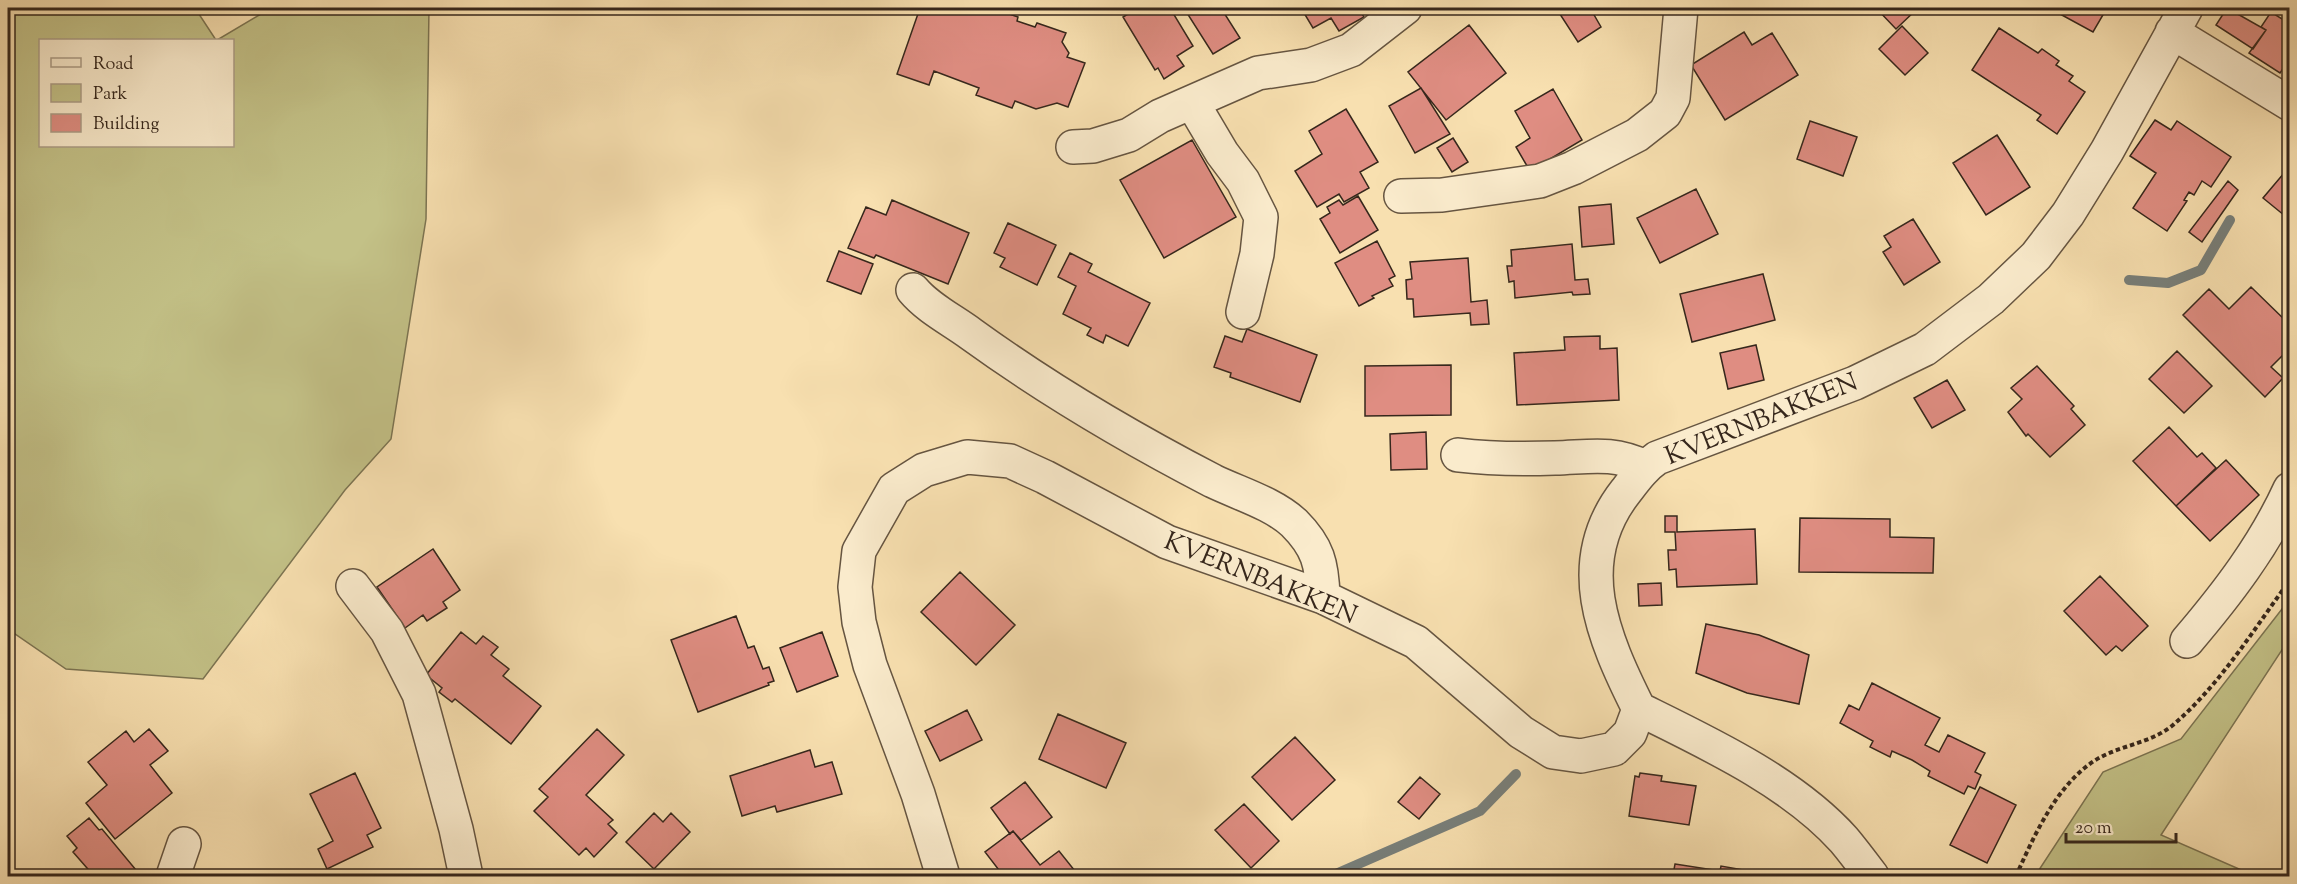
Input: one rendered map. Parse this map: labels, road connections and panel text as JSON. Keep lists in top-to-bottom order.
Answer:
{
  "streets": {
    "street": ["KVERNBAKKEN"]
  },
  "legend": ["Road", "Park", "Building"],
  "scale_bar": "20 m"
}
